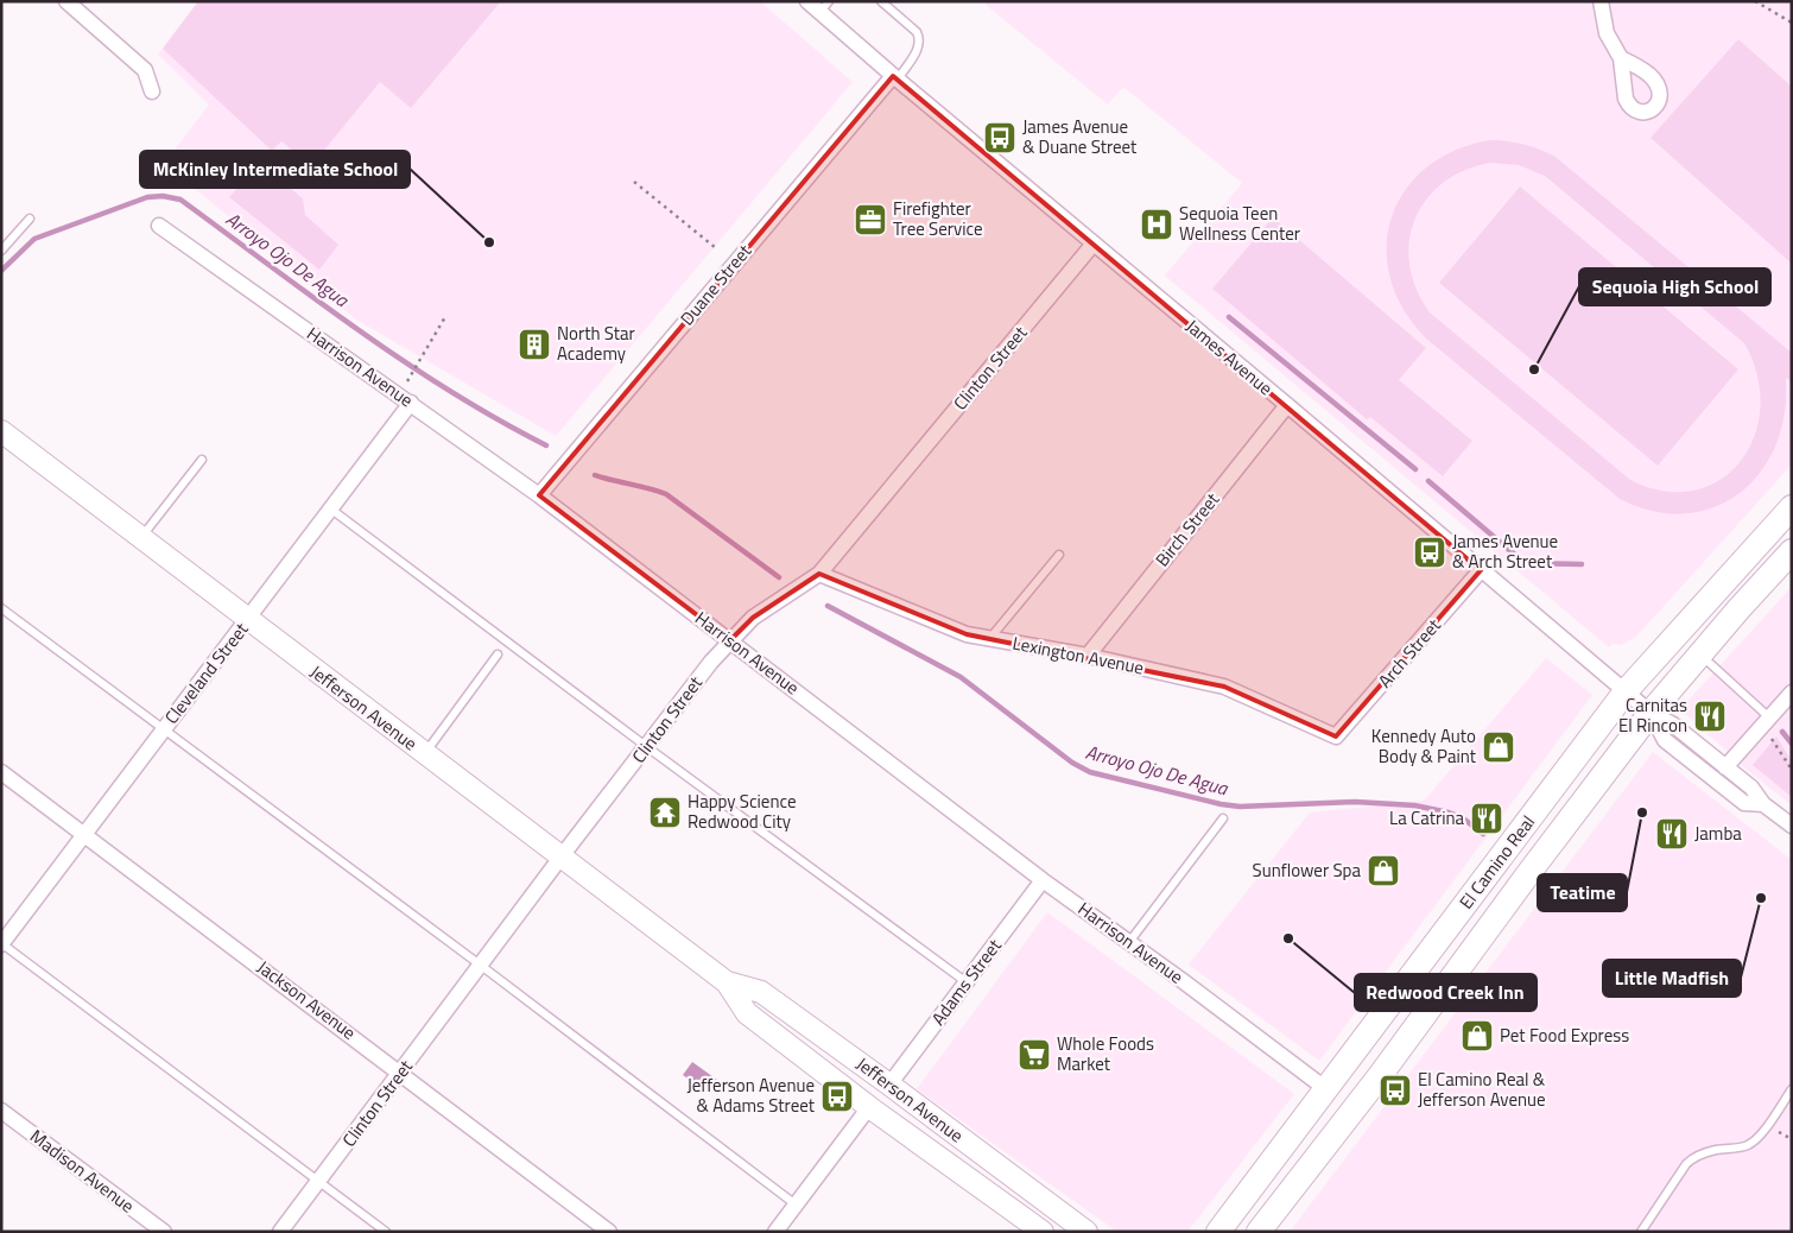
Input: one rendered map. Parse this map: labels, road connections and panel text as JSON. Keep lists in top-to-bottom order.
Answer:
{
  "streets": {
    "main road": ["Jefferson Avenue", "El Camino Real"],
    "street": [
      "Duane Street",
      "James Avenue",
      "Harrison Avenue",
      "Clinton Street",
      "Birch Street",
      "Arch Street",
      "Lexington Avenue",
      "Cleveland Street",
      "Adams Street",
      "Jackson Avenue",
      "Madison Avenue"
    ]
  },
  "crossings": [
    ["Duane Street", "James Avenue"],
    ["Duane Street", "Harrison Avenue"],
    ["James Avenue", "Clinton Street"],
    ["James Avenue", "Birch Street"],
    ["James Avenue", "Arch Street"],
    ["James Avenue", "El Camino Real"],
    ["Harrison Avenue", "Clinton Street"],
    ["Harrison Avenue", "Cleveland Street"],
    ["Harrison Avenue", "El Camino Real"],
    ["Harrison Avenue", "Adams Street"],
    ["Clinton Street", "Lexington Avenue"],
    ["Clinton Street", "Jefferson Avenue"],
    ["Clinton Street", "Jackson Avenue"],
    ["Birch Street", "Lexington Avenue"],
    ["Arch Street", "Lexington Avenue"],
    ["Cleveland Street", "Jefferson Avenue"],
    ["Cleveland Street", "Jackson Avenue"],
    ["Jefferson Avenue", "Adams Street"]
  ],
  "water": ["Arroyo Ojo De Agua"],
  "places": {
    "bus stop": [
      "James Avenue & Duane Street",
      "James Avenue & Arch Street",
      "El Camino Real & Jefferson Avenue",
      "Jefferson Avenue & Adams Street"
    ],
    "office": ["Firefighter Tree Service"],
    "hospital": ["Sequoia Teen Wellness Center"],
    "other": [
      "McKinley Intermediate School",
      "Sequoia High School",
      "Teatime",
      "Little Madfish",
      "Redwood Creek Inn"
    ],
    "building": ["North Star Academy"],
    "restaurant": ["Carnitas El Rincon", "La Catrina", "Jamba"],
    "shop": ["Kennedy Auto Body & Paint", "Sunflower Spa", "Pet Food Express"],
    "temple": ["Happy Science Redwood City"],
    "supermarket": ["Whole Foods Market"]
  }
}
